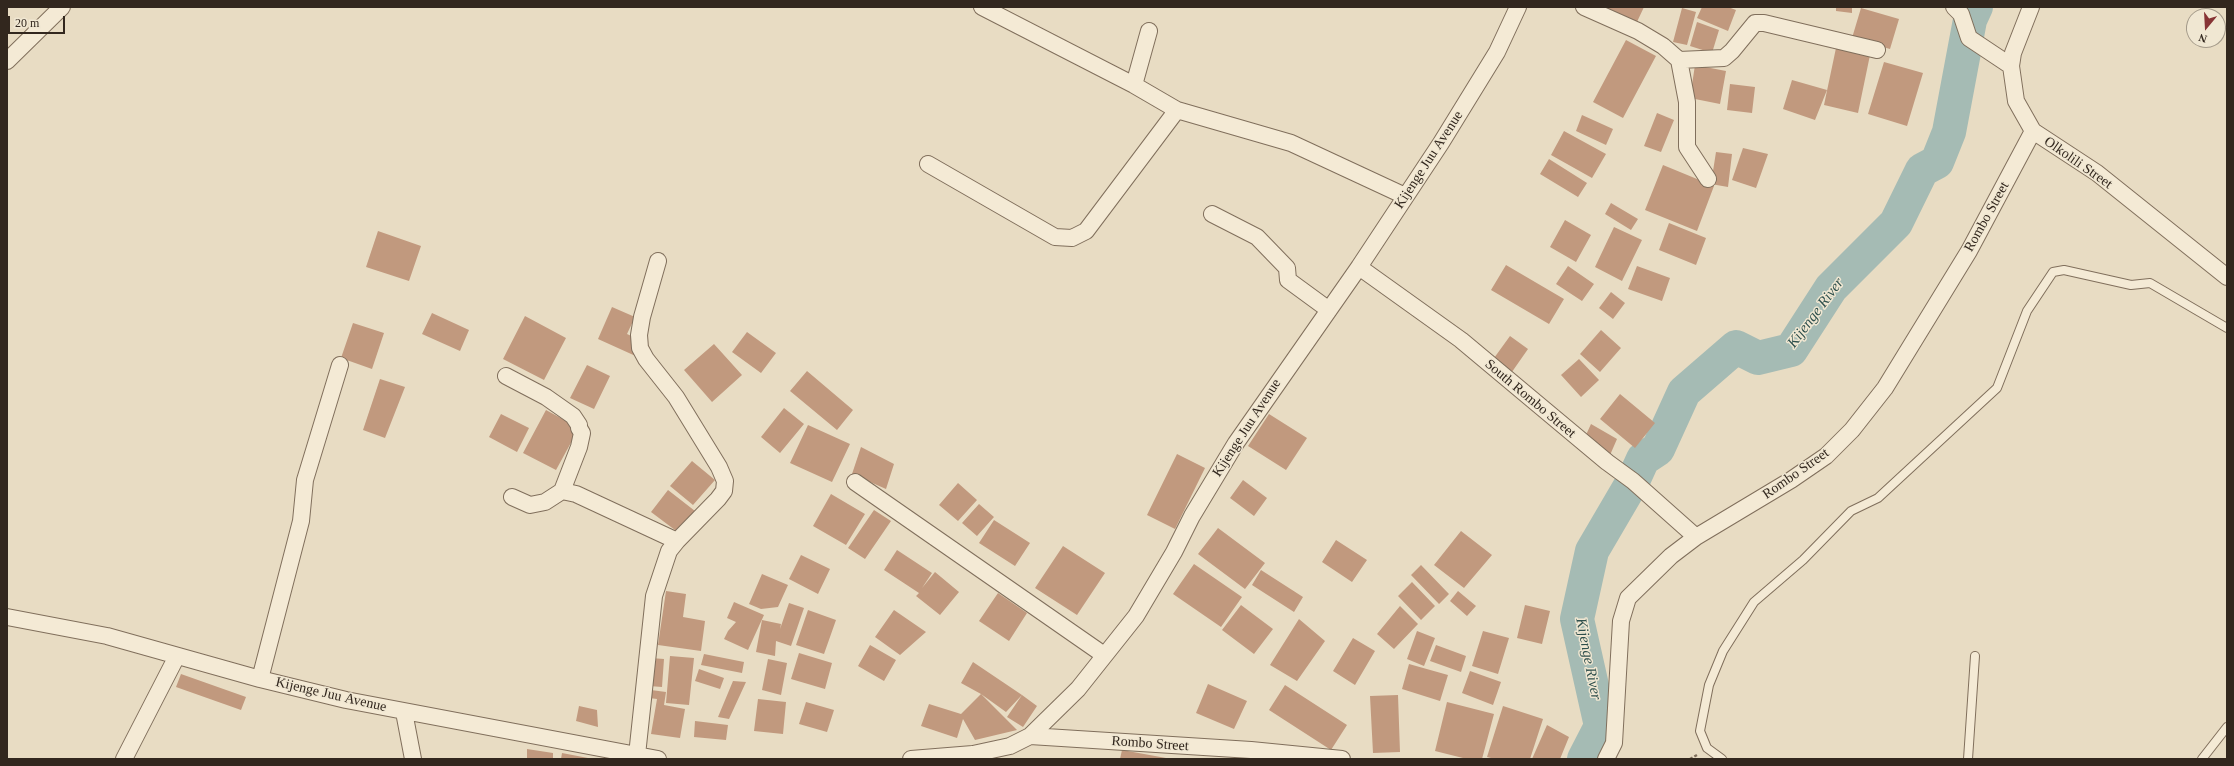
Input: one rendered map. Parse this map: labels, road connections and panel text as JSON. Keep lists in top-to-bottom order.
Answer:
{
  "streets": {
    "street": [
      "Kijenge Juu Avenue",
      "Olkolili Street",
      "Rombo Street",
      "South Rombo Street"
    ]
  },
  "crossings": [
    ["Kijenge Juu Avenue", "Rombo Street"],
    ["Kijenge Juu Avenue", "South Rombo Street"],
    ["Olkolili Street", "Rombo Street"],
    ["Rombo Street", "South Rombo Street"]
  ],
  "water": ["Kijenge River"],
  "scale_bar": "20 m",
  "north": "bottom"
}
